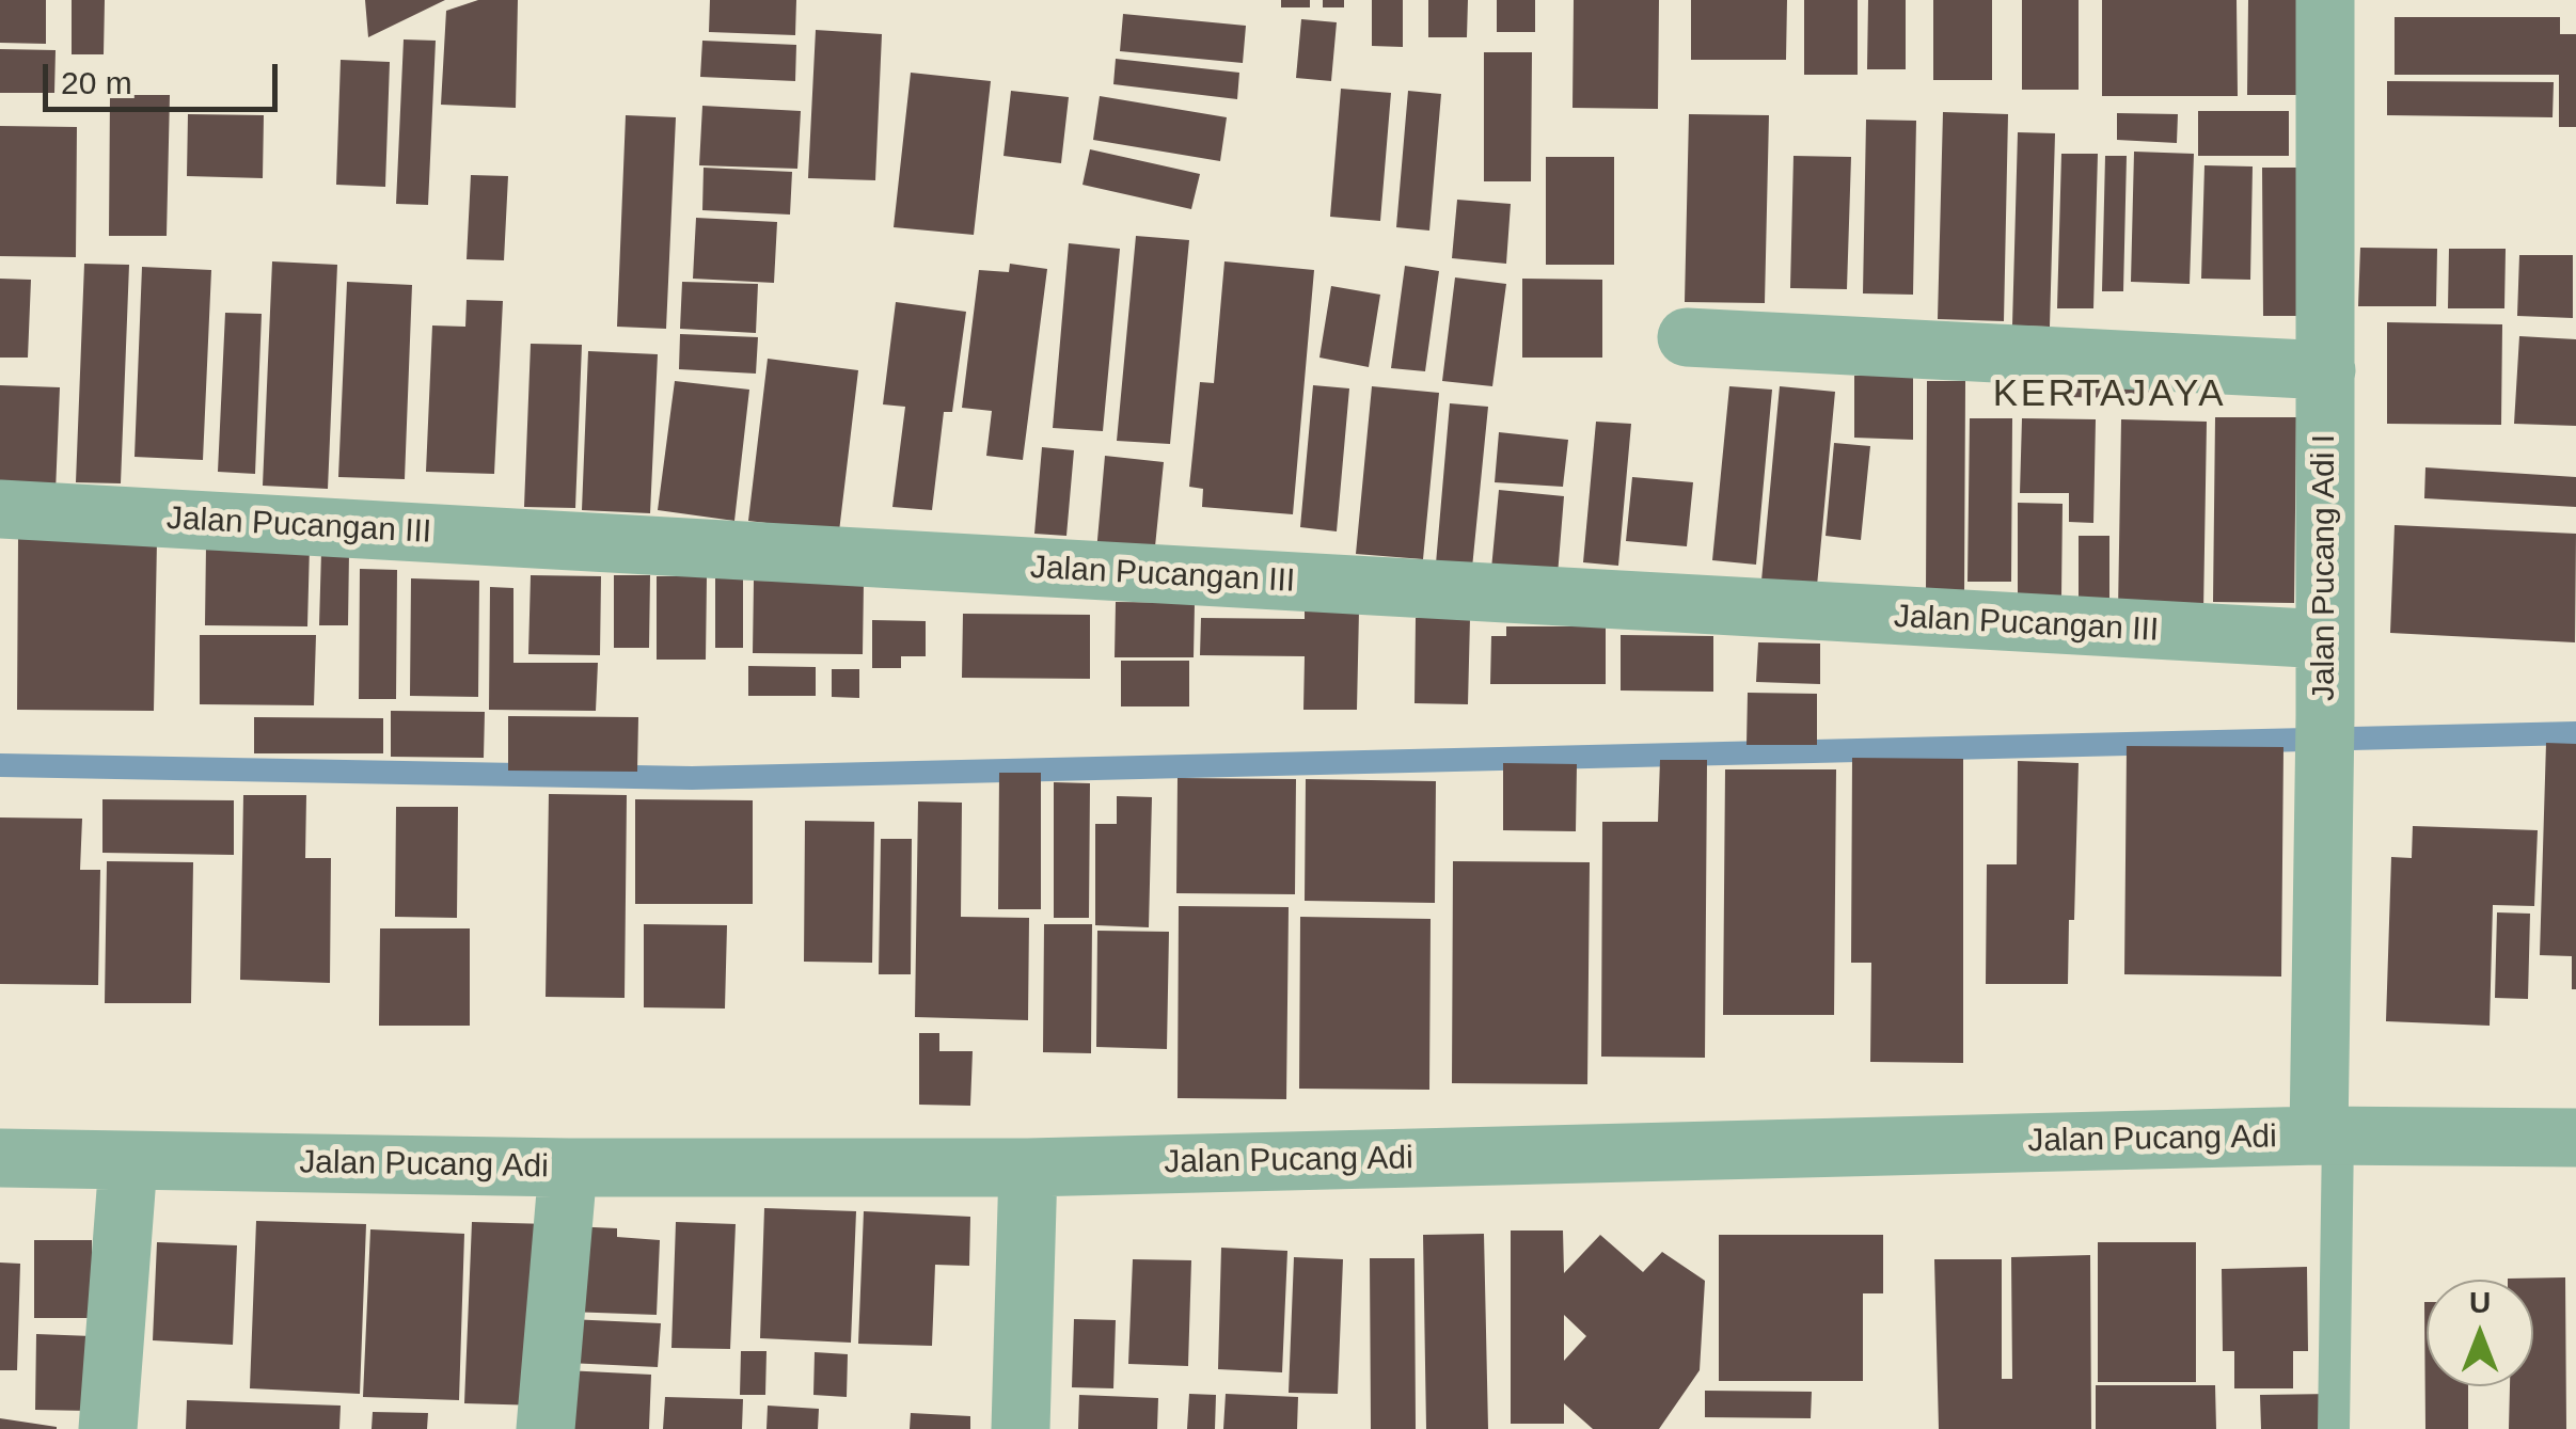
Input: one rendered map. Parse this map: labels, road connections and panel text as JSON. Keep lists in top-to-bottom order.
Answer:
{
  "streets": {
    "street": ["Jalan Pucangan III", "Jalan Pucang Adi I", "Jalan Pucang Adi"]
  },
  "crossings": [
    ["Jalan Pucangan III", "Jalan Pucang Adi I"],
    ["Jalan Pucang Adi I", "Jalan Pucang Adi"]
  ],
  "districts": ["KERTAJAYA"],
  "scale_bar": "20 m",
  "north": "top"
}
